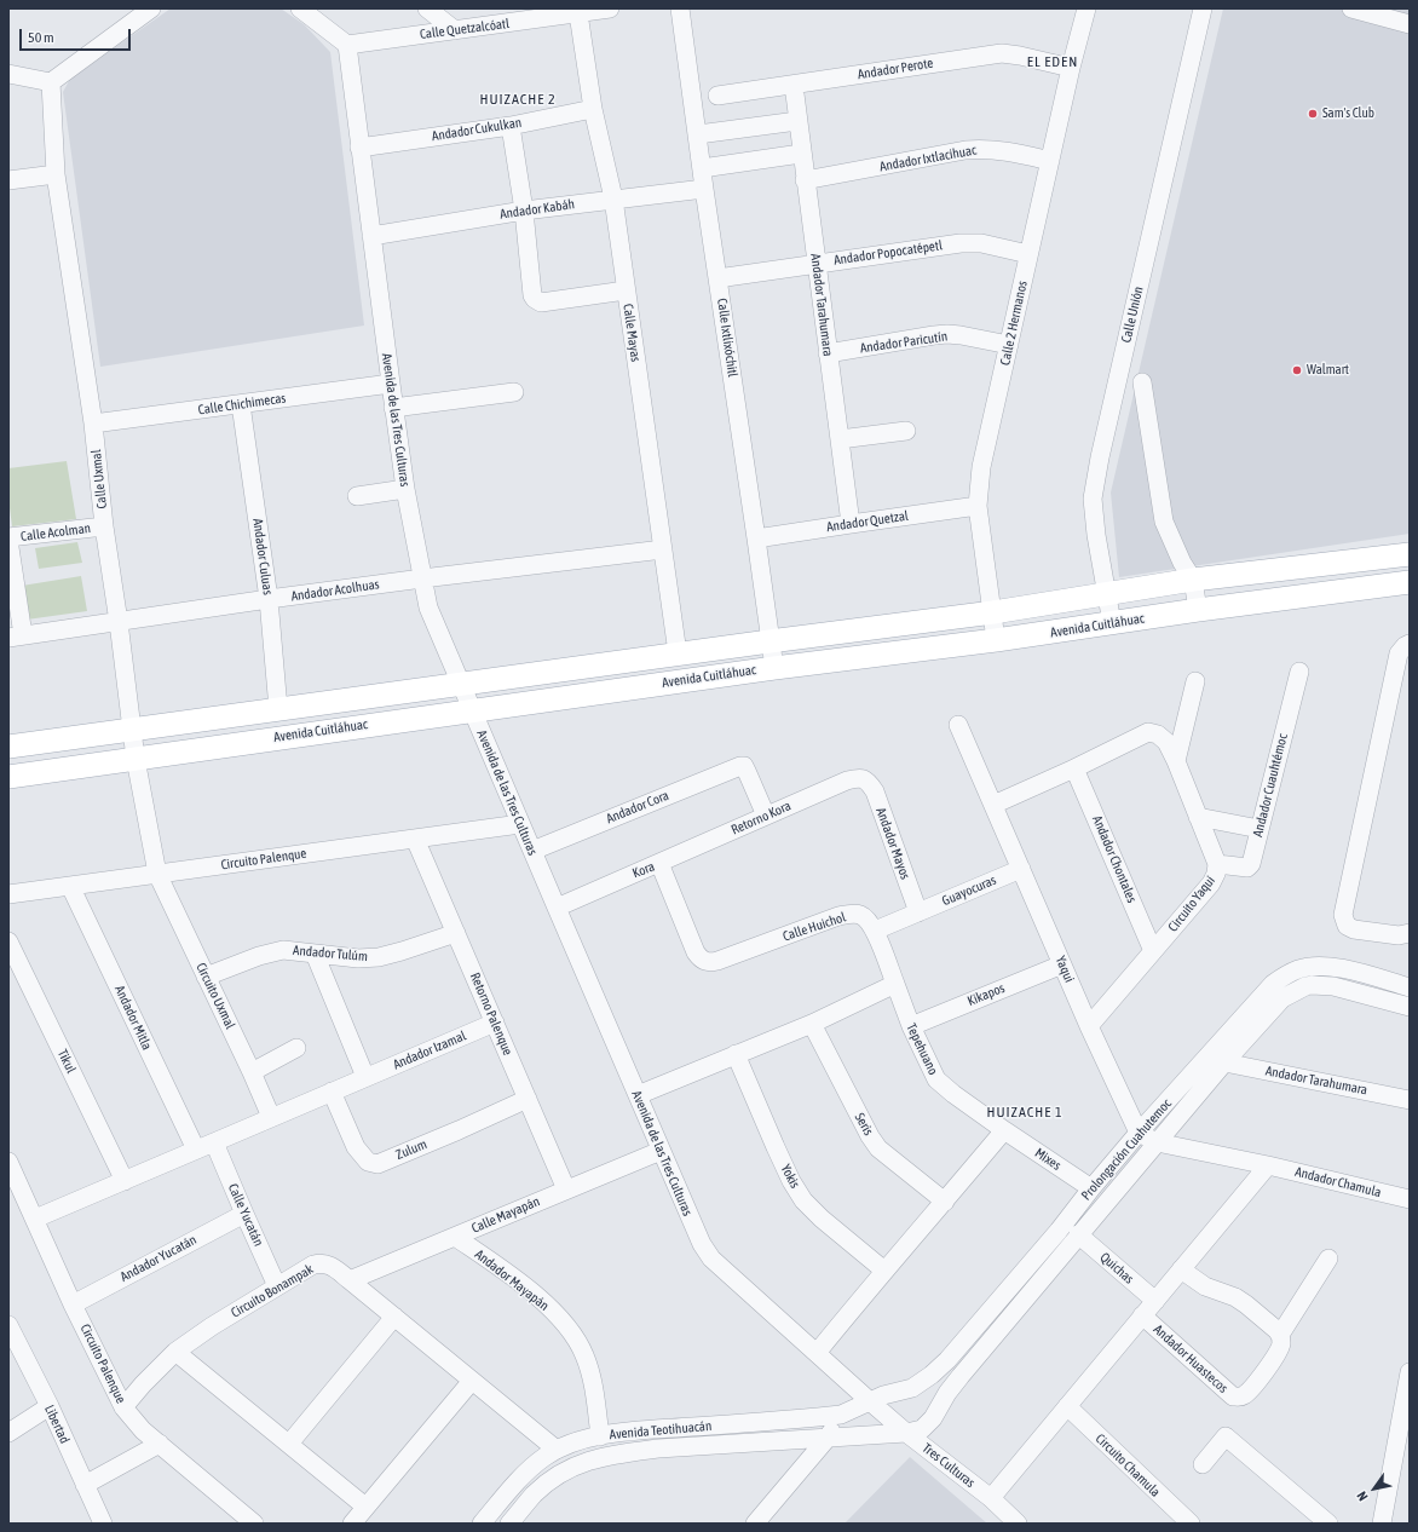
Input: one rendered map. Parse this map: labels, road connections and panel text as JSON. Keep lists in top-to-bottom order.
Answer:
{
  "streets": {
    "main road": ["Avenida Cuitláhuac"],
    "street": [
      "Calle Quetzalcóatl",
      "Andador Perote",
      "Andador Cukulkan",
      "Andador Ixtlacihuac",
      "Andador Kabáh",
      "Andador Popocatépetl",
      "Andador Tarahumara",
      "Calle Unión",
      "Calle 2 Hermanos",
      "Calle Mayas",
      "Calle Ixtlixóchitl",
      "Andador Paricutín",
      "Calle Chichimecas",
      "Avenida de las Tres Culturas",
      "Calle Uxmal",
      "Andador Quetzal",
      "Calle Acolman",
      "Andador Culuas",
      "Andador Acolhuas",
      "Andador Cuauhtémoc",
      "Andador Cora",
      "Retorno Kora",
      "Andador Mayos",
      "Circuito Palenque",
      "Andador Chontales",
      "Kora",
      "Guayocuras",
      "Circuito Yaqui",
      "Calle Huichol",
      "Andador Tulúm",
      "Yaqui",
      "Kikapos",
      "Circuito Uxmal",
      "Retorno Palenque",
      "Andador Mitla",
      "Tepehuano",
      "Andador Izamal",
      "Tikul",
      "Seris",
      "Zulum",
      "Prolongación Cuahutemoc",
      "Mixes",
      "Yokis",
      "Andador Chamula",
      "Calle Yucatán",
      "Calle Mayapán",
      "Andador Yucatán",
      "Quichas",
      "Andador Mayapán",
      "Circuito Bonampak",
      "Andador Huastecos",
      "Libertad",
      "Avenida Teotihuacán",
      "Tres Culturas",
      "Circuito Chamula"
    ]
  },
  "crossings": [
    ["Calle Quetzalcóatl", "Calle Mayas"],
    ["Calle Quetzalcóatl", "Avenida de las Tres Culturas"],
    ["Andador Perote", "Andador Tarahumara"],
    ["Andador Perote", "Calle 2 Hermanos"],
    ["Andador Cukulkan", "Calle Mayas"],
    ["Andador Cukulkan", "Avenida de las Tres Culturas"],
    ["Andador Ixtlacihuac", "Andador Tarahumara"],
    ["Andador Ixtlacihuac", "Calle 2 Hermanos"],
    ["Andador Kabáh", "Calle Mayas"],
    ["Andador Kabáh", "Calle Ixtlixóchitl"],
    ["Andador Kabáh", "Avenida de las Tres Culturas"],
    ["Andador Popocatépetl", "Andador Tarahumara"],
    ["Andador Popocatépetl", "Calle 2 Hermanos"],
    ["Andador Popocatépetl", "Calle Ixtlixóchitl"],
    ["Andador Tarahumara", "Andador Paricutín"],
    ["Andador Tarahumara", "Andador Quetzal"],
    ["Andador Tarahumara", "Prolongación Cuahutemoc"],
    ["Calle Unión", "Avenida Cuitláhuac"],
    ["Calle 2 Hermanos", "Andador Paricutín"],
    ["Calle 2 Hermanos", "Andador Quetzal"],
    ["Calle 2 Hermanos", "Avenida Cuitláhuac"],
    ["Calle Mayas", "Andador Acolhuas"],
    ["Calle Mayas", "Avenida Cuitláhuac"],
    ["Calle Ixtlixóchitl", "Andador Quetzal"],
    ["Calle Ixtlixóchitl", "Avenida Cuitláhuac"],
    ["Calle Chichimecas", "Avenida de las Tres Culturas"],
    ["Calle Chichimecas", "Calle Uxmal"],
    ["Calle Chichimecas", "Andador Culuas"],
    ["Avenida de las Tres Culturas", "Andador Acolhuas"],
    ["Avenida de las Tres Culturas", "Avenida Cuitláhuac"],
    ["Avenida de las Tres Culturas", "Andador Cora"],
    ["Avenida de las Tres Culturas", "Circuito Palenque"],
    ["Avenida de las Tres Culturas", "Kora"],
    ["Avenida de las Tres Culturas", "Prolongación Cuahutemoc"],
    ["Avenida de las Tres Culturas", "Calle Mayapán"],
    ["Avenida de las Tres Culturas", "Avenida Teotihuacán"],
    ["Avenida de las Tres Culturas", "Tres Culturas"],
    ["Calle Uxmal", "Calle Acolman"],
    ["Calle Uxmal", "Andador Acolhuas"],
    ["Calle Uxmal", "Avenida Cuitláhuac"],
    ["Calle Uxmal", "Circuito Palenque"],
    ["Calle Uxmal", "Circuito Uxmal"],
    ["Andador Culuas", "Andador Acolhuas"],
    ["Andador Culuas", "Avenida Cuitláhuac"],
    ["Andador Cuauhtémoc", "Circuito Yaqui"],
    ["Andador Cora", "Retorno Kora"],
    ["Retorno Kora", "Andador Mayos"],
    ["Retorno Kora", "Kora"],
    ["Andador Mayos", "Guayocuras"],
    ["Circuito Palenque", "Circuito Uxmal"],
    ["Circuito Palenque", "Retorno Palenque"],
    ["Circuito Palenque", "Andador Mitla"],
    ["Circuito Palenque", "Andador Yucatán"],
    ["Circuito Palenque", "Circuito Bonampak"],
    ["Andador Chontales", "Circuito Yaqui"],
    ["Kora", "Calle Huichol"],
    ["Guayocuras", "Yaqui"],
    ["Circuito Yaqui", "Yaqui"],
    ["Calle Huichol", "Tepehuano"],
    ["Andador Tulúm", "Circuito Uxmal"],
    ["Andador Tulúm", "Retorno Palenque"],
    ["Yaqui", "Kikapos"],
    ["Yaqui", "Prolongación Cuahutemoc"],
    ["Yaqui", "Andador Chamula"],
    ["Kikapos", "Tepehuano"],
    ["Retorno Palenque", "Andador Izamal"],
    ["Retorno Palenque", "Zulum"],
    ["Retorno Palenque", "Calle Mayapán"],
    ["Tepehuano", "Mixes"],
    ["Prolongación Cuahutemoc", "Mixes"],
    ["Prolongación Cuahutemoc", "Andador Chamula"],
    ["Prolongación Cuahutemoc", "Quichas"],
    ["Prolongación Cuahutemoc", "Avenida Teotihuacán"],
    ["Prolongación Cuahutemoc", "Tres Culturas"],
    ["Calle Yucatán", "Andador Yucatán"],
    ["Calle Yucatán", "Circuito Bonampak"],
    ["Calle Mayapán", "Andador Mayapán"],
    ["Calle Mayapán", "Circuito Bonampak"],
    ["Andador Mayapán", "Avenida Teotihuacán"],
    ["Circuito Bonampak", "Avenida Teotihuacán"],
    ["Avenida Teotihuacán", "Tres Culturas"]
  ],
  "districts": ["EL EDEN", "HUIZACHE 2", "HUIZACHE 1"],
  "places": ["Sam's Club", "Walmart"],
  "scale_bar": "50 m",
  "north": "bottom left"
}
